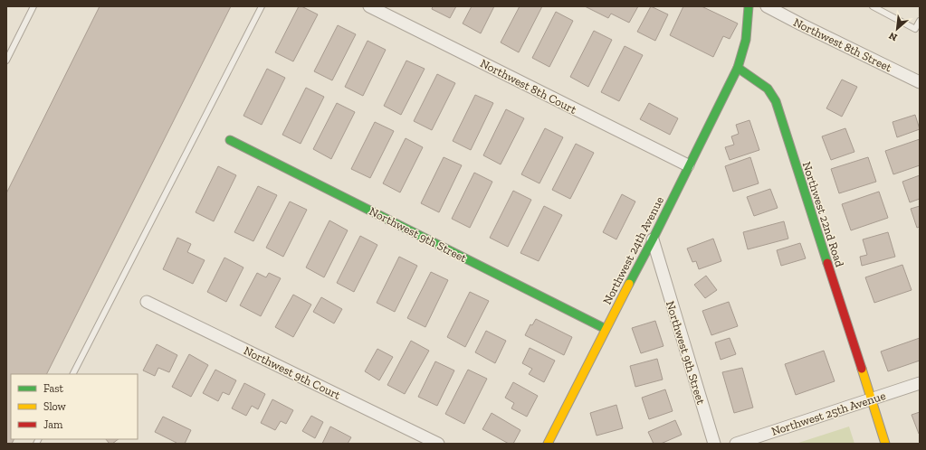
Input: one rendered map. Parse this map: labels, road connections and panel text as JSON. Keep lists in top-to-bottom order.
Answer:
{
  "streets": {
    "street": [
      "Northwest 8th Street",
      "Northwest 8th Court",
      "Northwest 22nd Road",
      "Northwest 9th Street",
      "Northwest 24th Avenue",
      "Northwest 9th Court",
      "Northwest 25th Avenue"
    ]
  },
  "crossings": [
    ["Northwest 8th Court", "Northwest 24th Avenue"],
    ["Northwest 22nd Road", "Northwest 24th Avenue"],
    ["Northwest 22nd Road", "Northwest 25th Avenue"],
    ["Northwest 9th Street", "Northwest 24th Avenue"]
  ],
  "legend": ["Fast", "Slow", "Jam"],
  "north": "bottom left"
}
